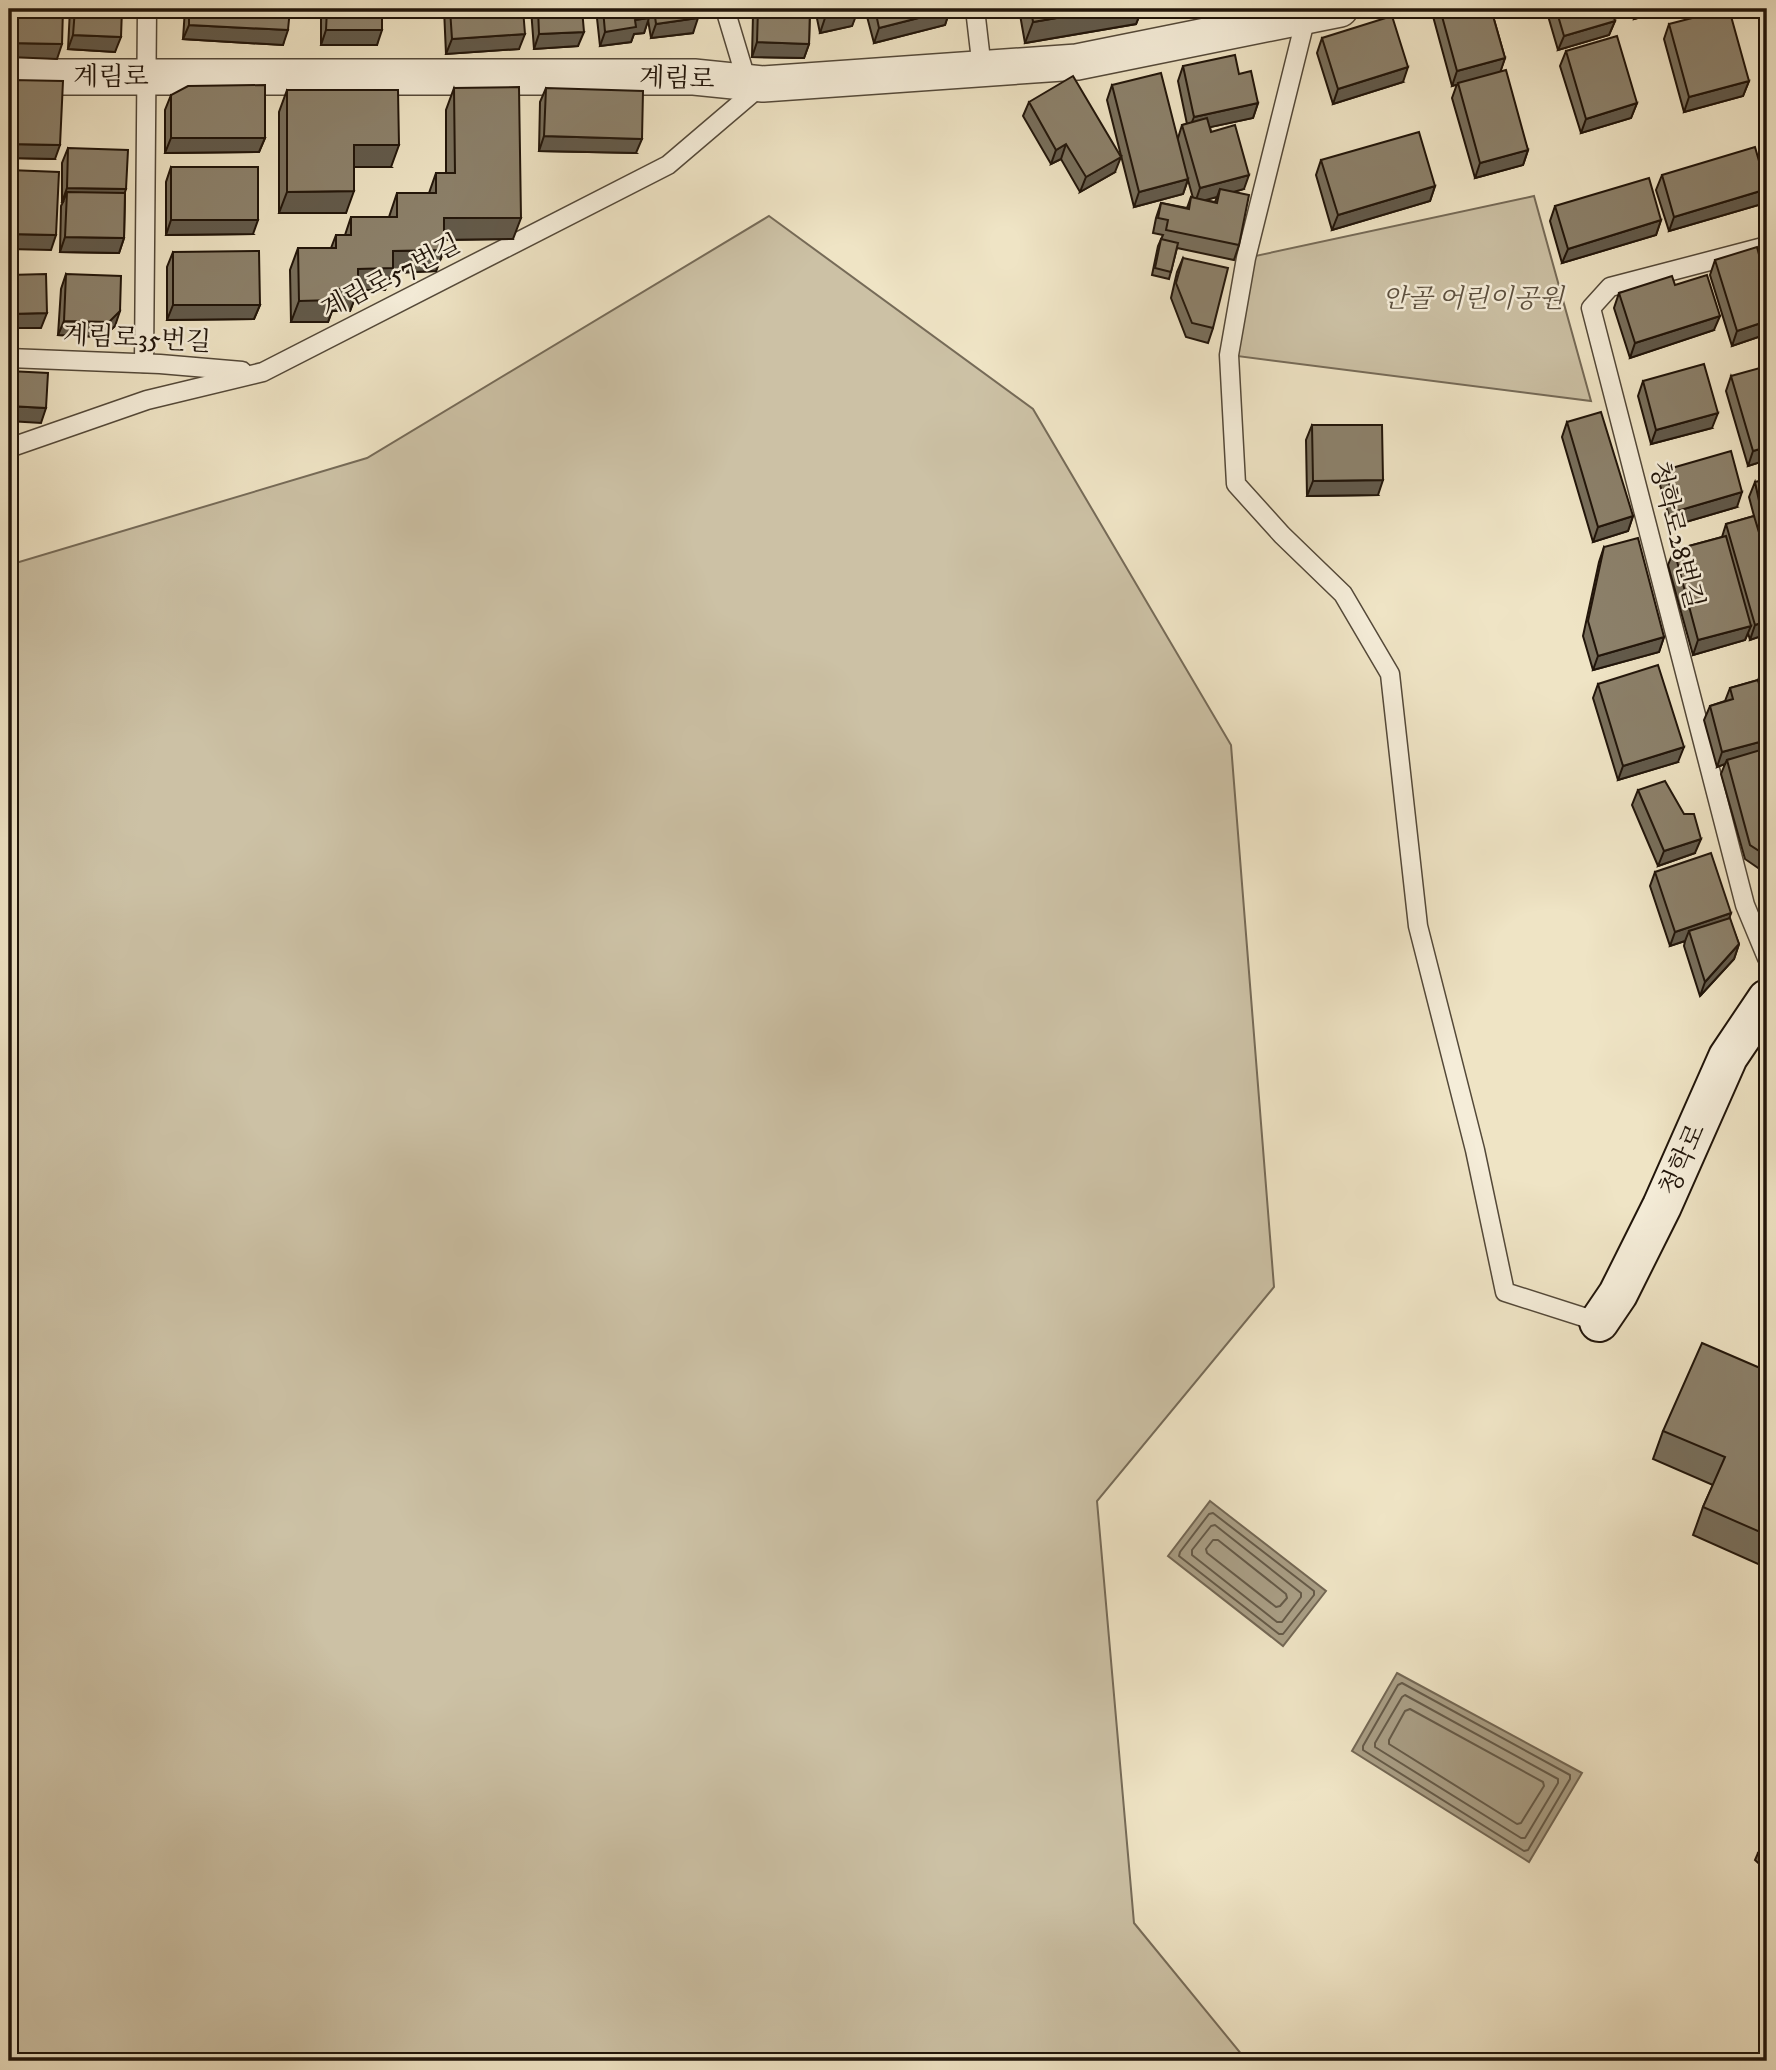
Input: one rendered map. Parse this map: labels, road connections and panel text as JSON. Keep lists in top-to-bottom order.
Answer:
{
  "streets": {
    "street": ["계림로", "청학로"],
    "lane": ["계림로57번길", "계림로35번길", "청학로28번길"]
  },
  "crossings": [
    ["계림로", "계림로57번길"],
    ["계림로57번길", "계림로35번길"]
  ],
  "parks": ["안골 어린이공원"]
}
